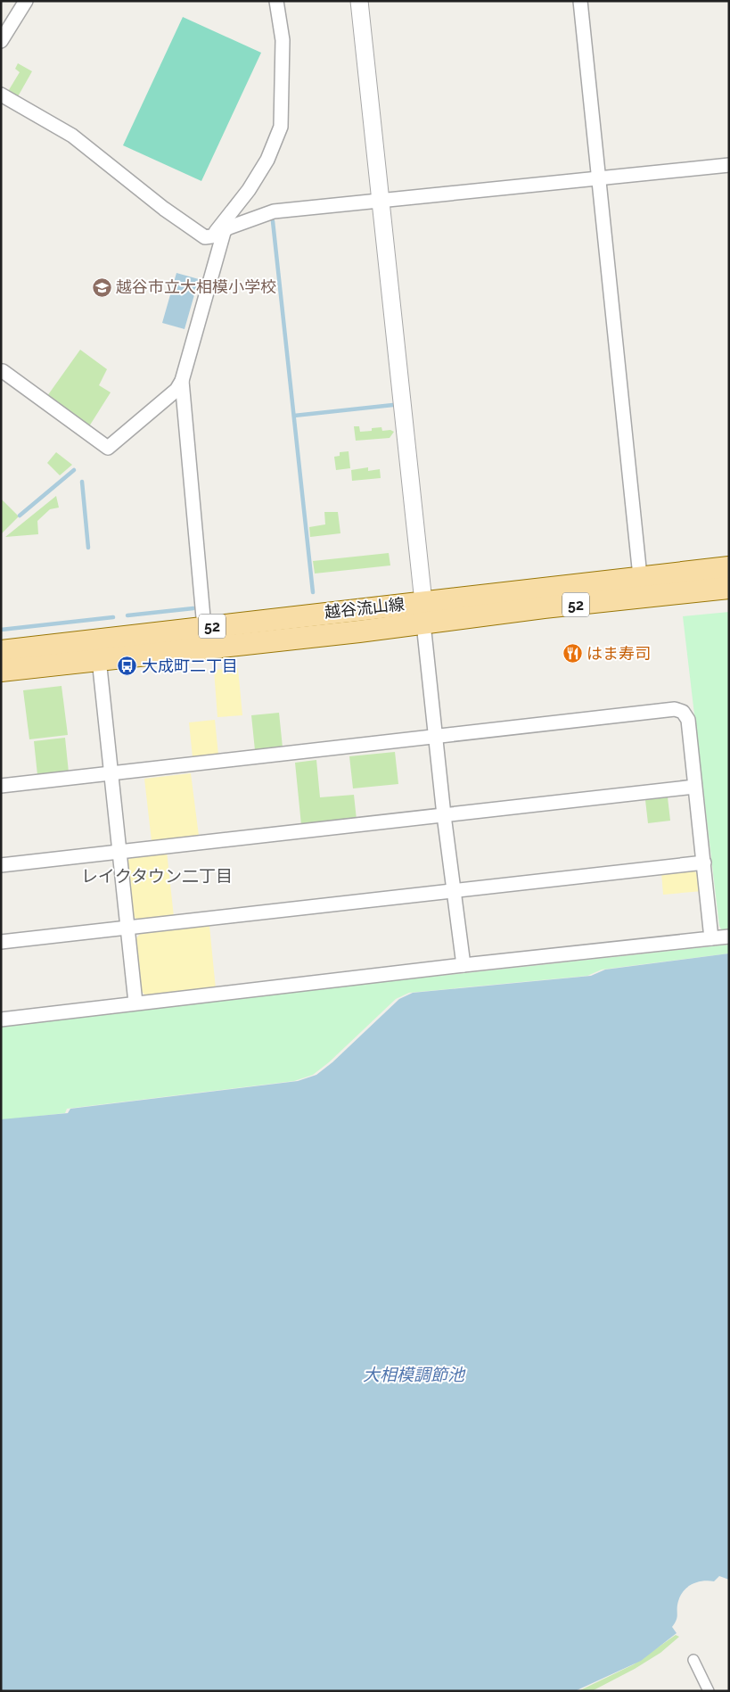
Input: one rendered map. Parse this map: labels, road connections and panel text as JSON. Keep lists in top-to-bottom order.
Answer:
{
  "streets": {
    "main road": ["52", "越谷流山線"]
  },
  "districts": ["レイクタウン二丁目"],
  "water": ["大相模調節池"],
  "places": {
    "school or university": ["越谷市立大相模小学校"],
    "restaurant": ["はま寿司"],
    "bus stop": ["大成町二丁目"]
  }
}
